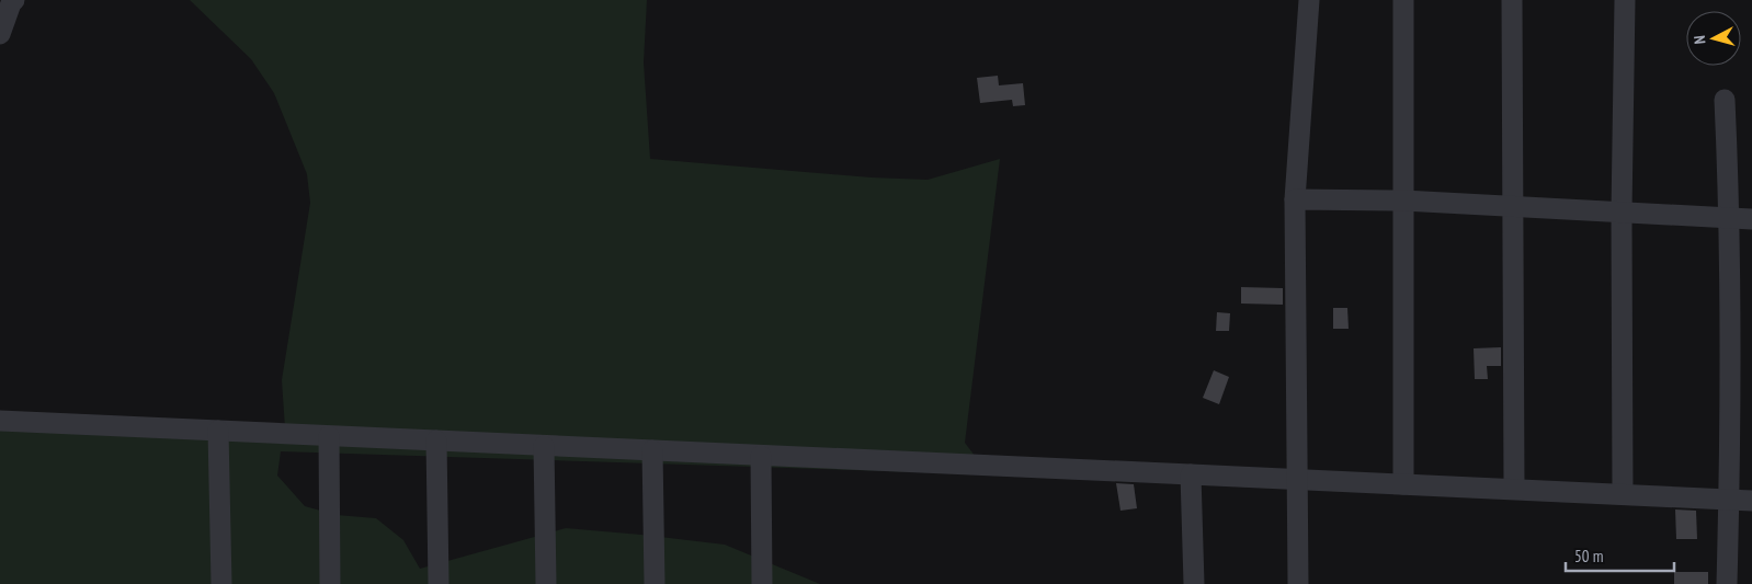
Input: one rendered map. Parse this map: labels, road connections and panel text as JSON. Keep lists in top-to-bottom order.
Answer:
{
  "scale_bar": "50 m",
  "north": "left"
}
